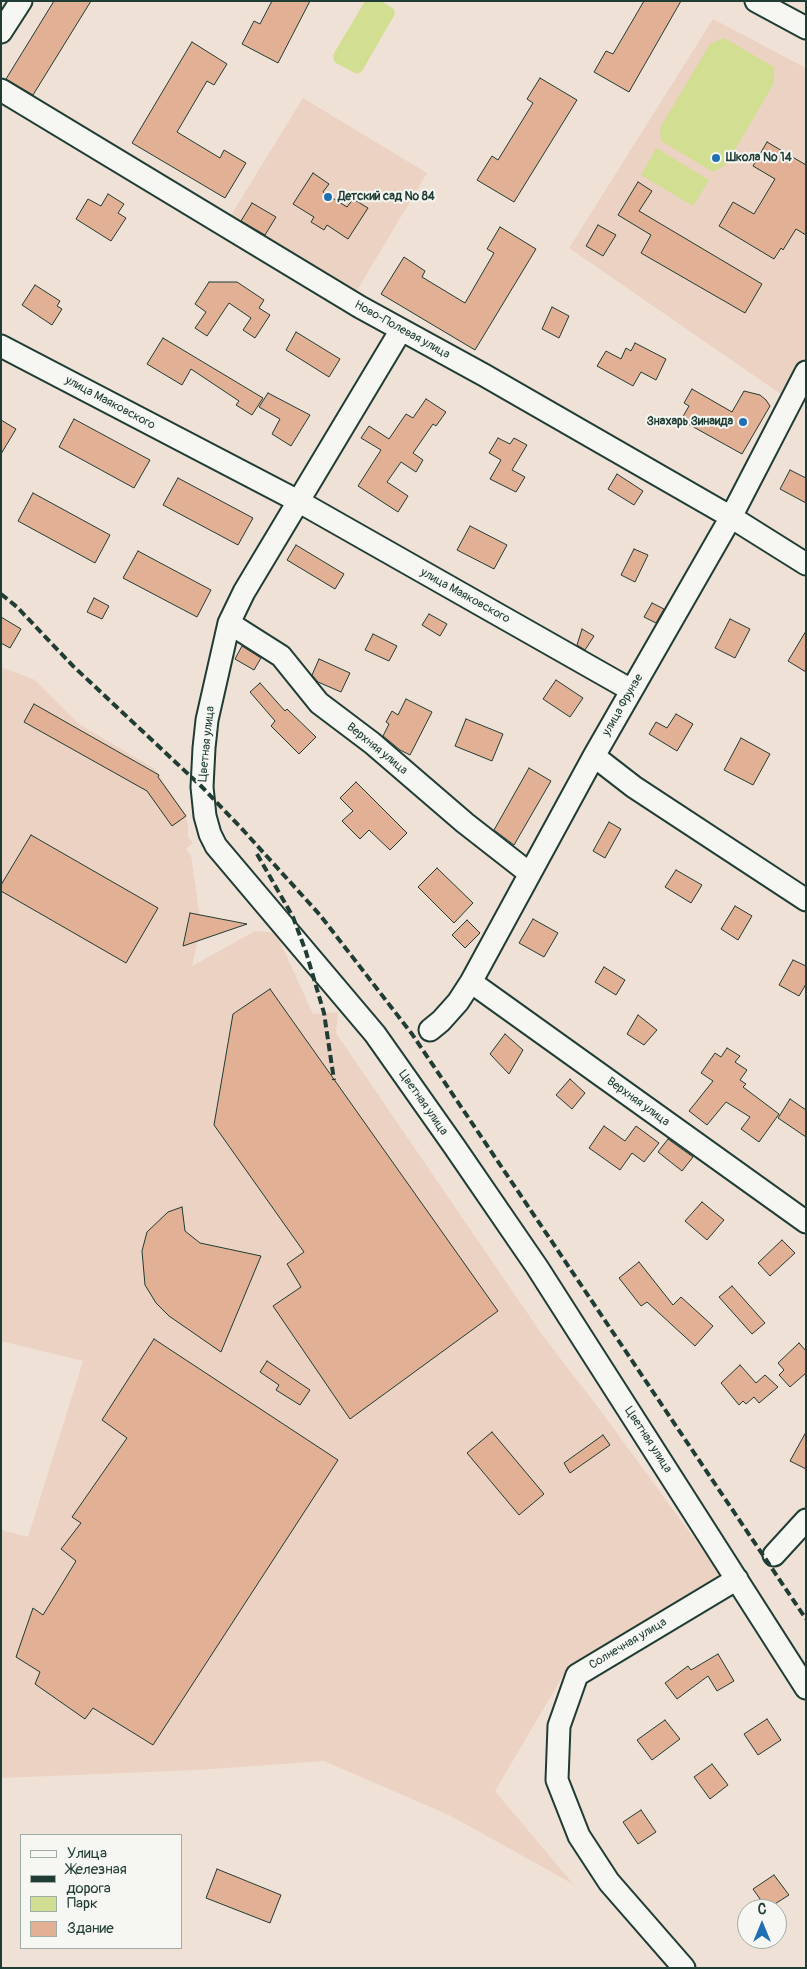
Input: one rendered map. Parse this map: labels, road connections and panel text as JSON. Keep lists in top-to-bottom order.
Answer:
{
  "streets": {
    "street": [
      "Ново-Полевая улица",
      "улица Маяковского",
      "улица Фрунзе",
      "Цветная улица",
      "Верхняя улица",
      "Солнечная улица"
    ]
  },
  "crossings": [
    ["Ново-Полевая улица", "улица Фрунзе"],
    ["улица Маяковского", "улица Фрунзе"],
    ["улица Маяковского", "Цветная улица"],
    ["улица Фрунзе", "Верхняя улица"],
    ["Цветная улица", "Верхняя улица"],
    ["Цветная улица", "Солнечная улица"]
  ],
  "places": ["Школа № 14", "Детский сад № 84", "Знахарь Зинаида"],
  "legend": [
    "Улица",
    "Железная дорога",
    "Парк",
    "Здание"
  ],
  "north": "top"
}
